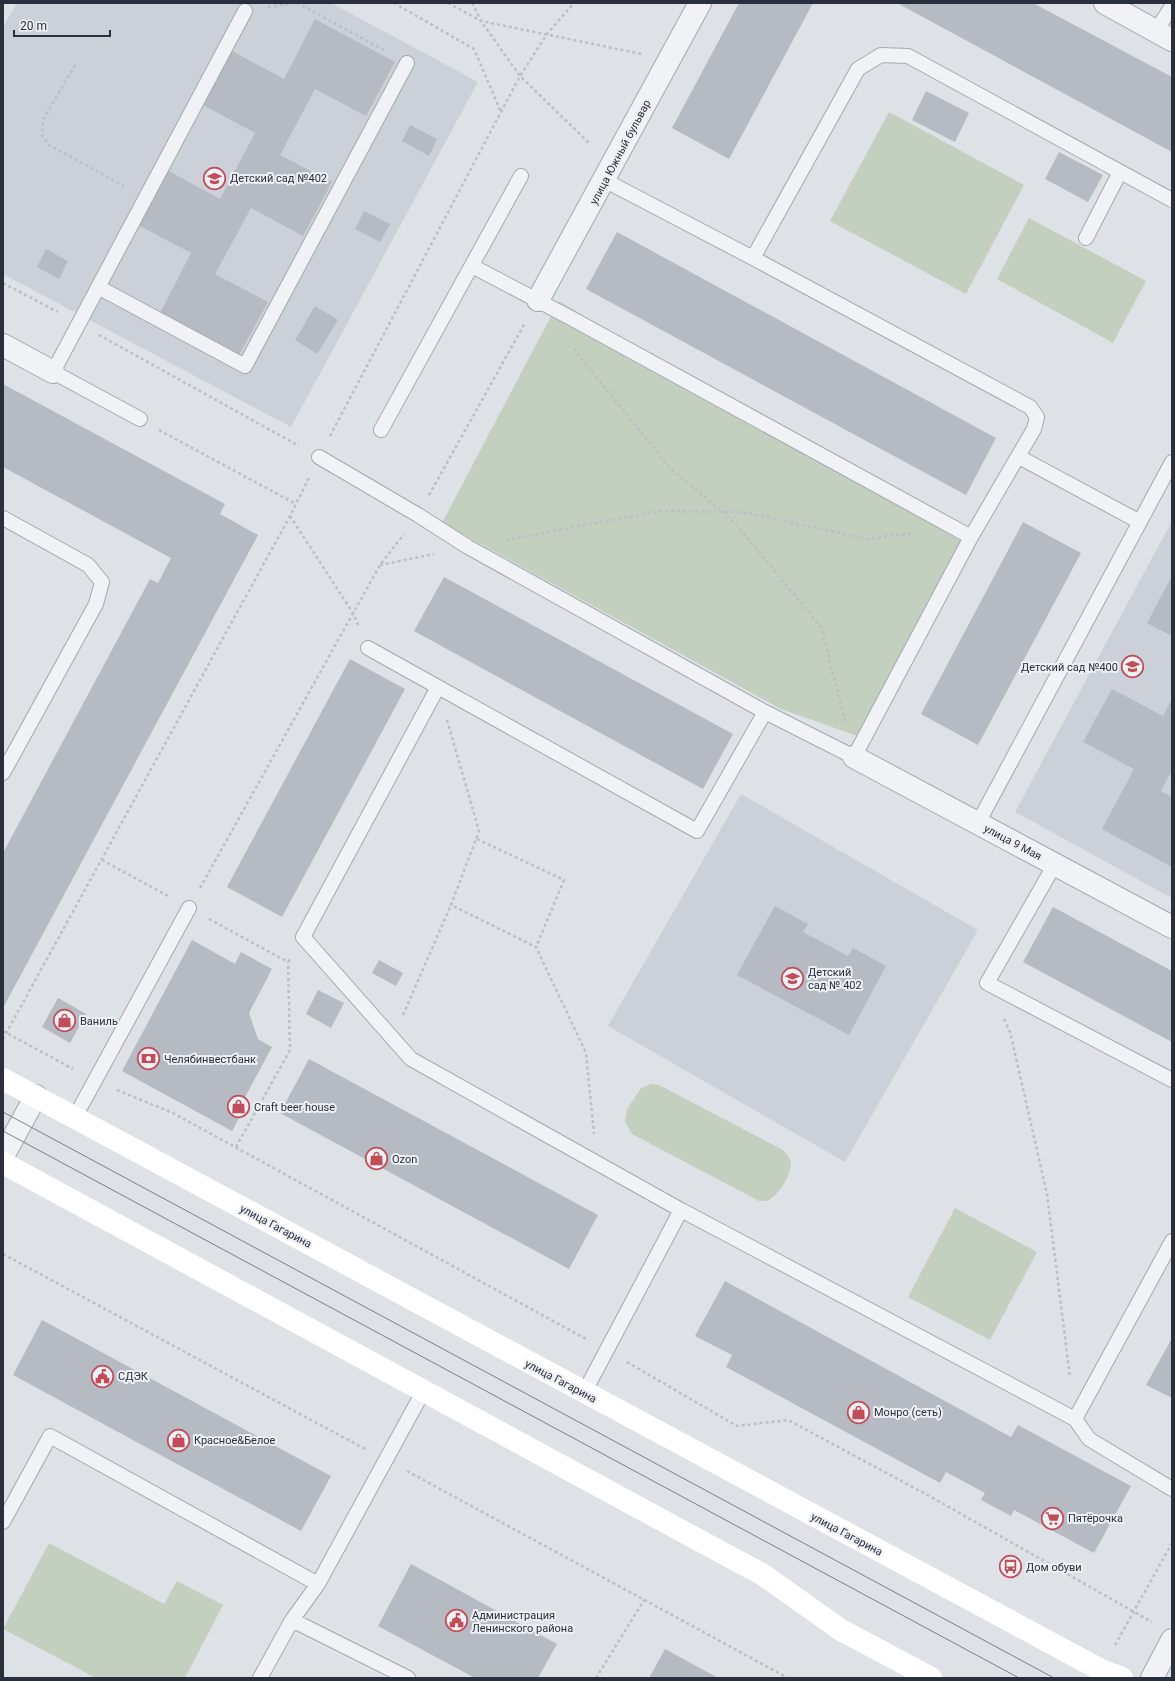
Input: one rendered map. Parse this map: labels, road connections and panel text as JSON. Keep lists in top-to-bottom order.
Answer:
{
  "streets": {
    "main road": ["улица Гагарина"],
    "street": ["улица Южный бульвар", "улица 9 Мая"]
  },
  "places": {
    "school or university": ["Детский сад №402", "Детский сад №400", "Детский сад № 402"],
    "shop": [
      "Ваниль",
      "Craft beer house",
      "Ozon",
      "Монро (сеть)",
      "Красное&Белое"
    ],
    "bank": ["Челябинвестбанк"],
    "public building": ["СДЭК", "Администрация Ленинского района"],
    "supermarket": ["Пятёрочка"],
    "bus stop": ["Дом обуви"]
  },
  "scale_bar": "20 m"
}
